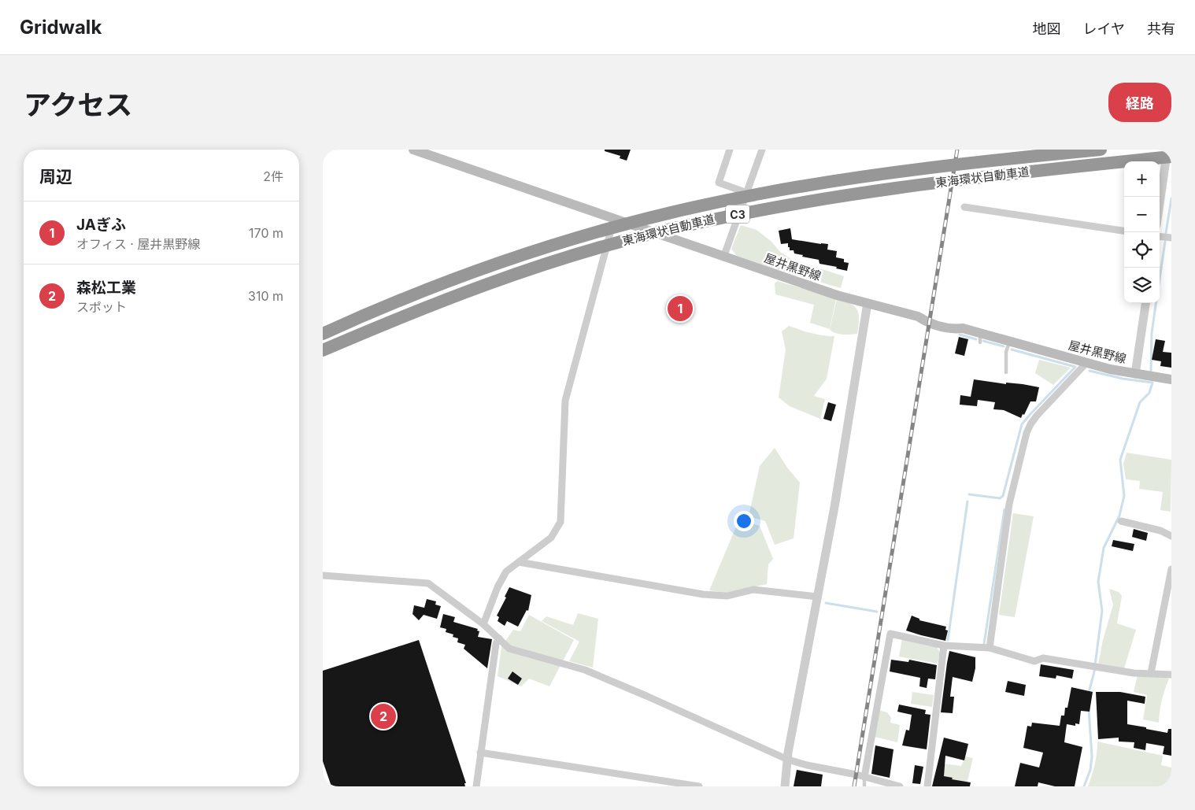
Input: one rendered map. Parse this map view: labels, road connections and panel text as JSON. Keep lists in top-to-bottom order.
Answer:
{
  "streets": {
    "highway": ["東海環状自動車道", "C3"],
    "main road": ["屋井黒野線"]
  },
  "page": {
    "header": "Gridwalk",
    "nav": ["地図", "レイヤ", "共有"],
    "title": "アクセス",
    "buttons": "経路",
    "heading": ["周辺", "2件"],
    "map_buttons": ["+", "−"],
    "list": [
      {
        "mark": "1",
        "name": "JAぎふ",
        "note": "オフィス · 屋井黒野線",
        "value": "170 m"
      },
      {
        "mark": "2",
        "name": "森松工業",
        "note": "スポット",
        "value": "310 m"
      }
    ],
    "pins": ["1", "2"]
  }
}
